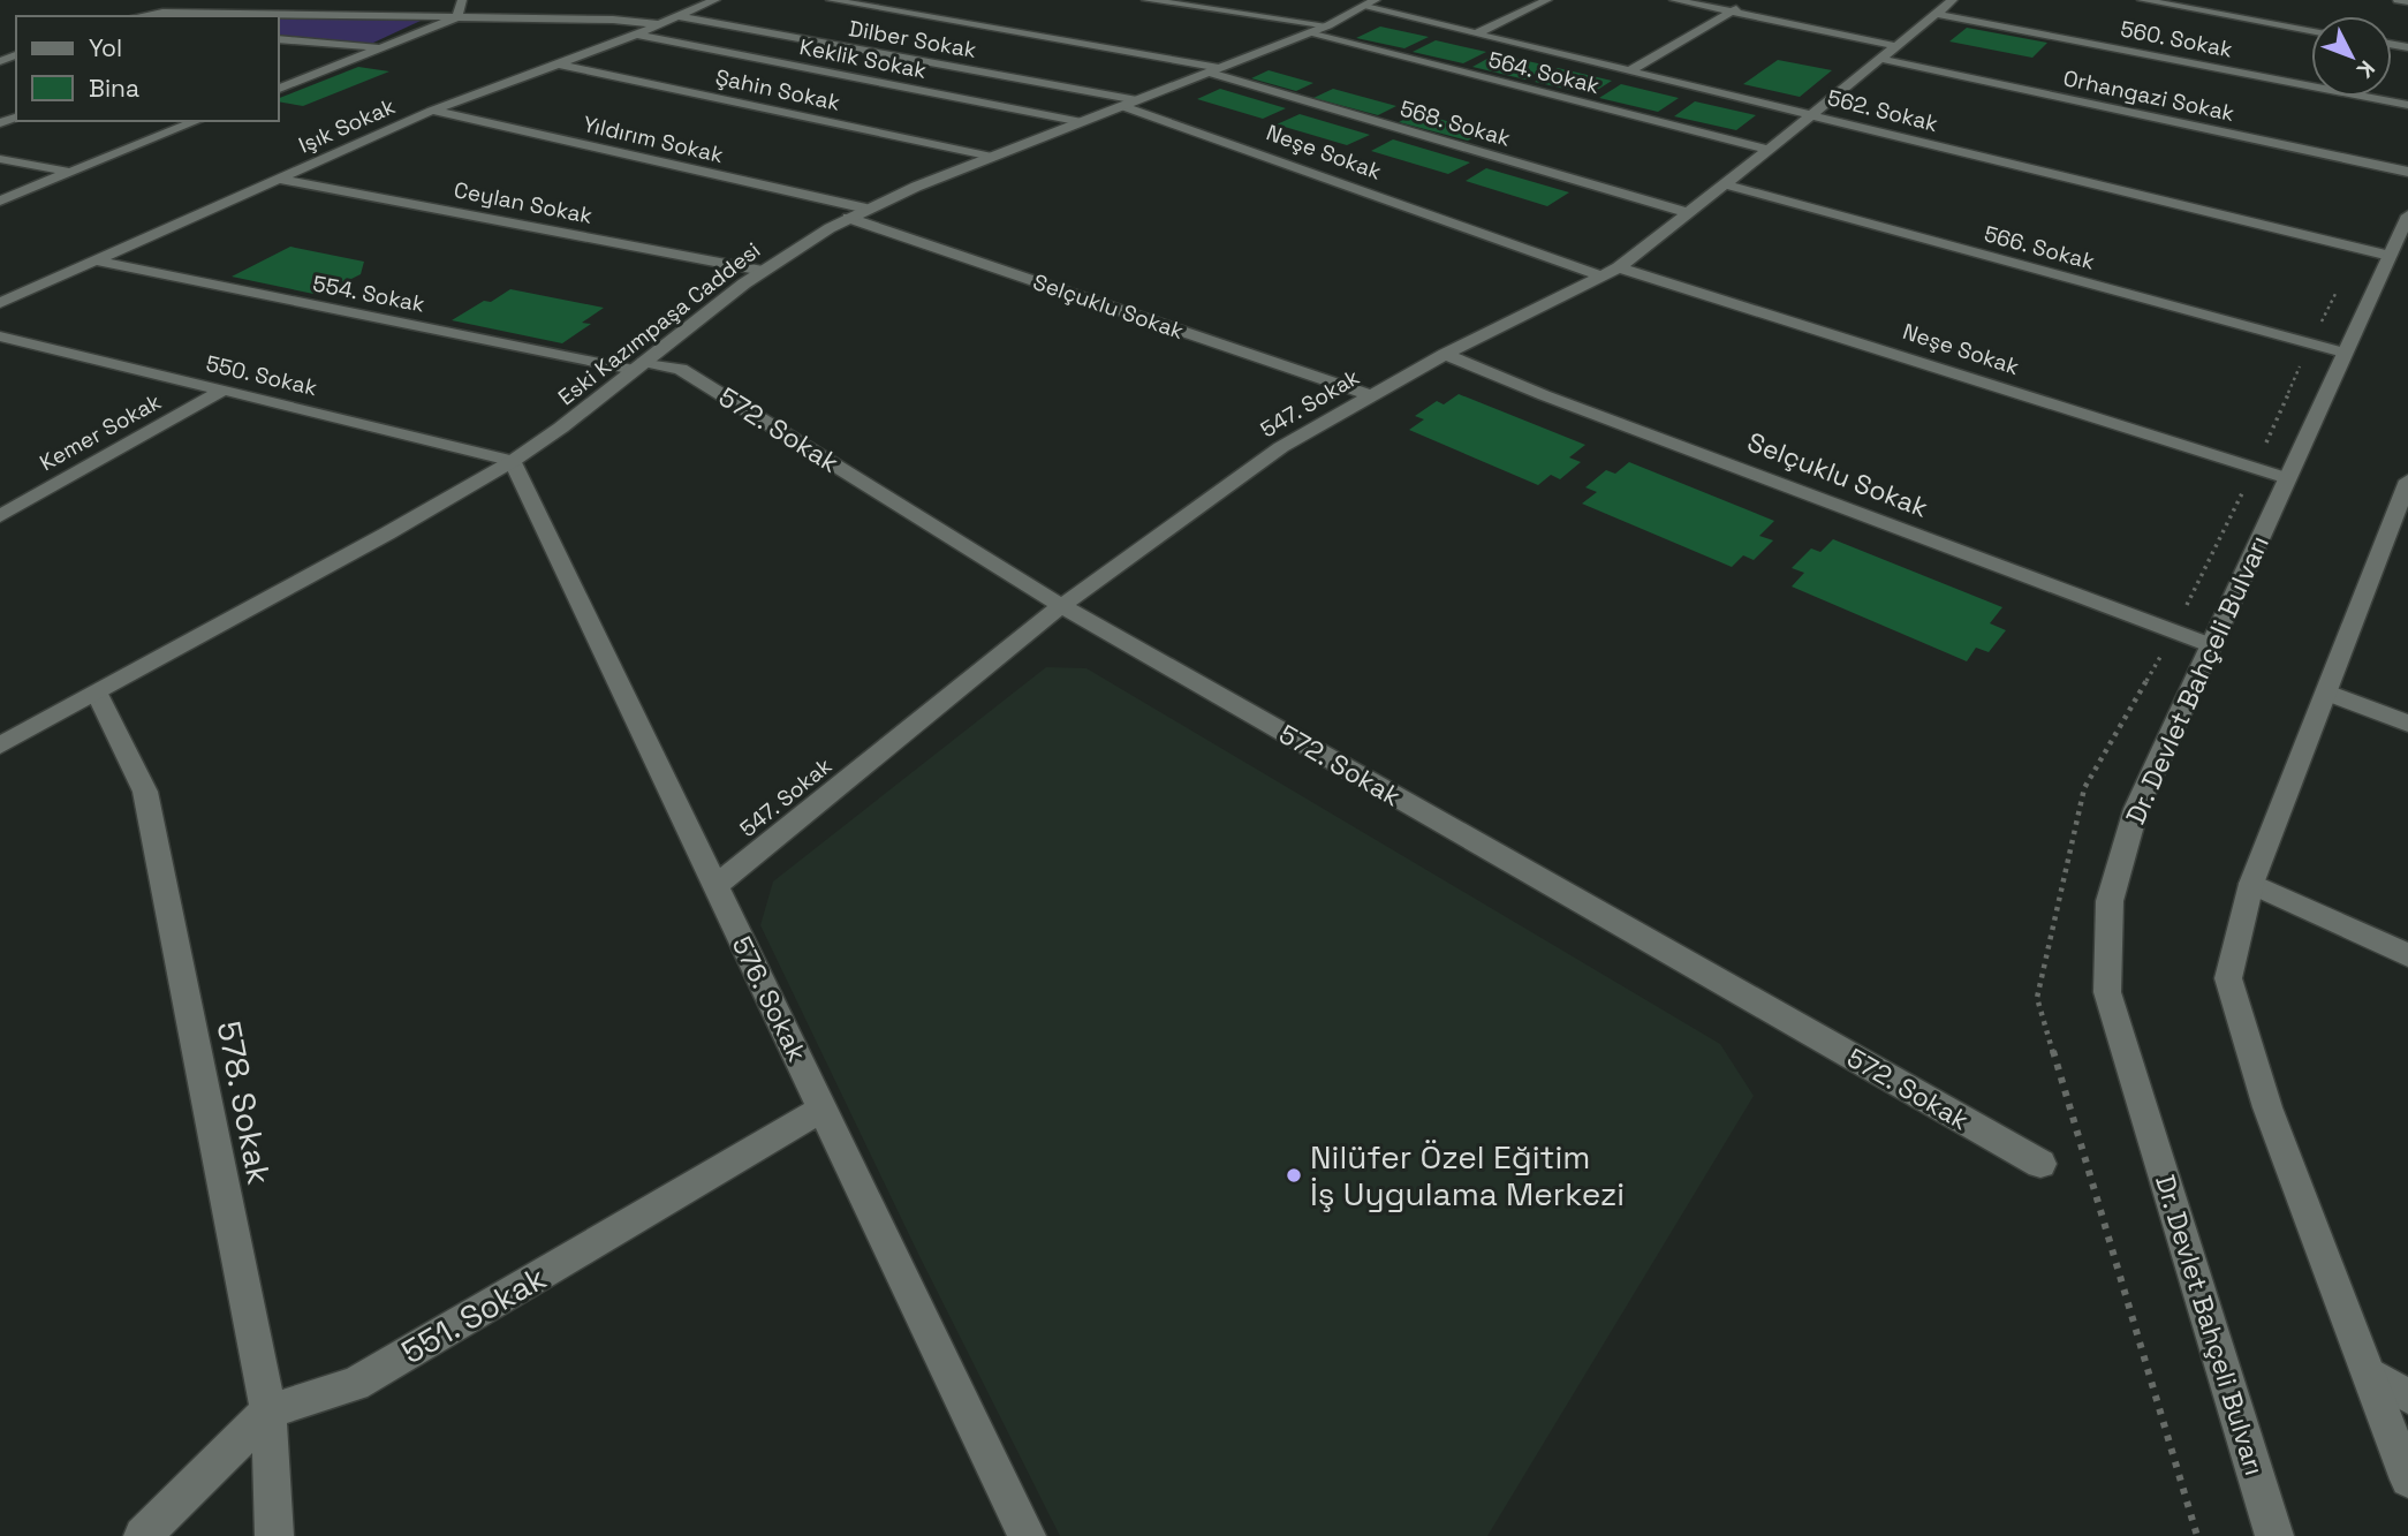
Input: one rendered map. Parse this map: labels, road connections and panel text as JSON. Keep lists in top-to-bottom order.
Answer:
{
  "streets": {
    "street": [
      "Dilber Sokak",
      "560. Sokak",
      "Keklik Sokak",
      "564. Sokak",
      "Şahin Sokak",
      "Orhangazi Sokak",
      "562. Sokak",
      "568. Sokak",
      "Işık Sokak",
      "Yıldırım Sokak",
      "Neşe Sokak",
      "Ceylan Sokak",
      "566. Sokak",
      "554. Sokak",
      "Selçuklu Sokak",
      "Eski Kazımpaşa Caddesi",
      "550. Sokak",
      "547. Sokak",
      "572. Sokak",
      "Kemer Sokak",
      "Dr. Devlet Bahçeli Bulvarı",
      "576. Sokak",
      "578. Sokak",
      "551. Sokak"
    ]
  },
  "crossings": [
    ["Dilber Sokak", "Işık Sokak"],
    ["Dilber Sokak", "Neşe Sokak"],
    ["Dilber Sokak", "Eski Kazımpaşa Caddesi"],
    ["560. Sokak", "547. Sokak"],
    ["Keklik Sokak", "Işık Sokak"],
    ["Keklik Sokak", "Eski Kazımpaşa Caddesi"],
    ["564. Sokak", "Eski Kazımpaşa Caddesi"],
    ["564. Sokak", "547. Sokak"],
    ["Şahin Sokak", "Işık Sokak"],
    ["Şahin Sokak", "Eski Kazımpaşa Caddesi"],
    ["Orhangazi Sokak", "547. Sokak"],
    ["562. Sokak", "Eski Kazımpaşa Caddesi"],
    ["562. Sokak", "547. Sokak"],
    ["562. Sokak", "Dr. Devlet Bahçeli Bulvarı"],
    ["568. Sokak", "Eski Kazımpaşa Caddesi"],
    ["568. Sokak", "547. Sokak"],
    ["Işık Sokak", "Yıldırım Sokak"],
    ["Işık Sokak", "Ceylan Sokak"],
    ["Işık Sokak", "554. Sokak"],
    ["Yıldırım Sokak", "Eski Kazımpaşa Caddesi"],
    ["Neşe Sokak", "Eski Kazımpaşa Caddesi"],
    ["Neşe Sokak", "547. Sokak"],
    ["Neşe Sokak", "Dr. Devlet Bahçeli Bulvarı"],
    ["Ceylan Sokak", "Eski Kazımpaşa Caddesi"],
    ["566. Sokak", "547. Sokak"],
    ["566. Sokak", "Dr. Devlet Bahçeli Bulvarı"],
    ["554. Sokak", "Eski Kazımpaşa Caddesi"],
    ["554. Sokak", "572. Sokak"],
    ["Selçuklu Sokak", "Eski Kazımpaşa Caddesi"],
    ["Selçuklu Sokak", "547. Sokak"],
    ["Selçuklu Sokak", "Dr. Devlet Bahçeli Bulvarı"],
    ["Eski Kazımpaşa Caddesi", "550. Sokak"],
    ["Eski Kazımpaşa Caddesi", "572. Sokak"],
    ["Eski Kazımpaşa Caddesi", "576. Sokak"],
    ["Eski Kazımpaşa Caddesi", "578. Sokak"],
    ["550. Sokak", "Kemer Sokak"],
    ["550. Sokak", "576. Sokak"],
    ["547. Sokak", "572. Sokak"],
    ["547. Sokak", "576. Sokak"],
    ["576. Sokak", "551. Sokak"],
    ["578. Sokak", "551. Sokak"]
  ],
  "places": ["Nilüfer Özel Eğitim İş Uygulama Merkezi"],
  "legend": ["Yol", "Bina"],
  "north": "bottom right"
}
